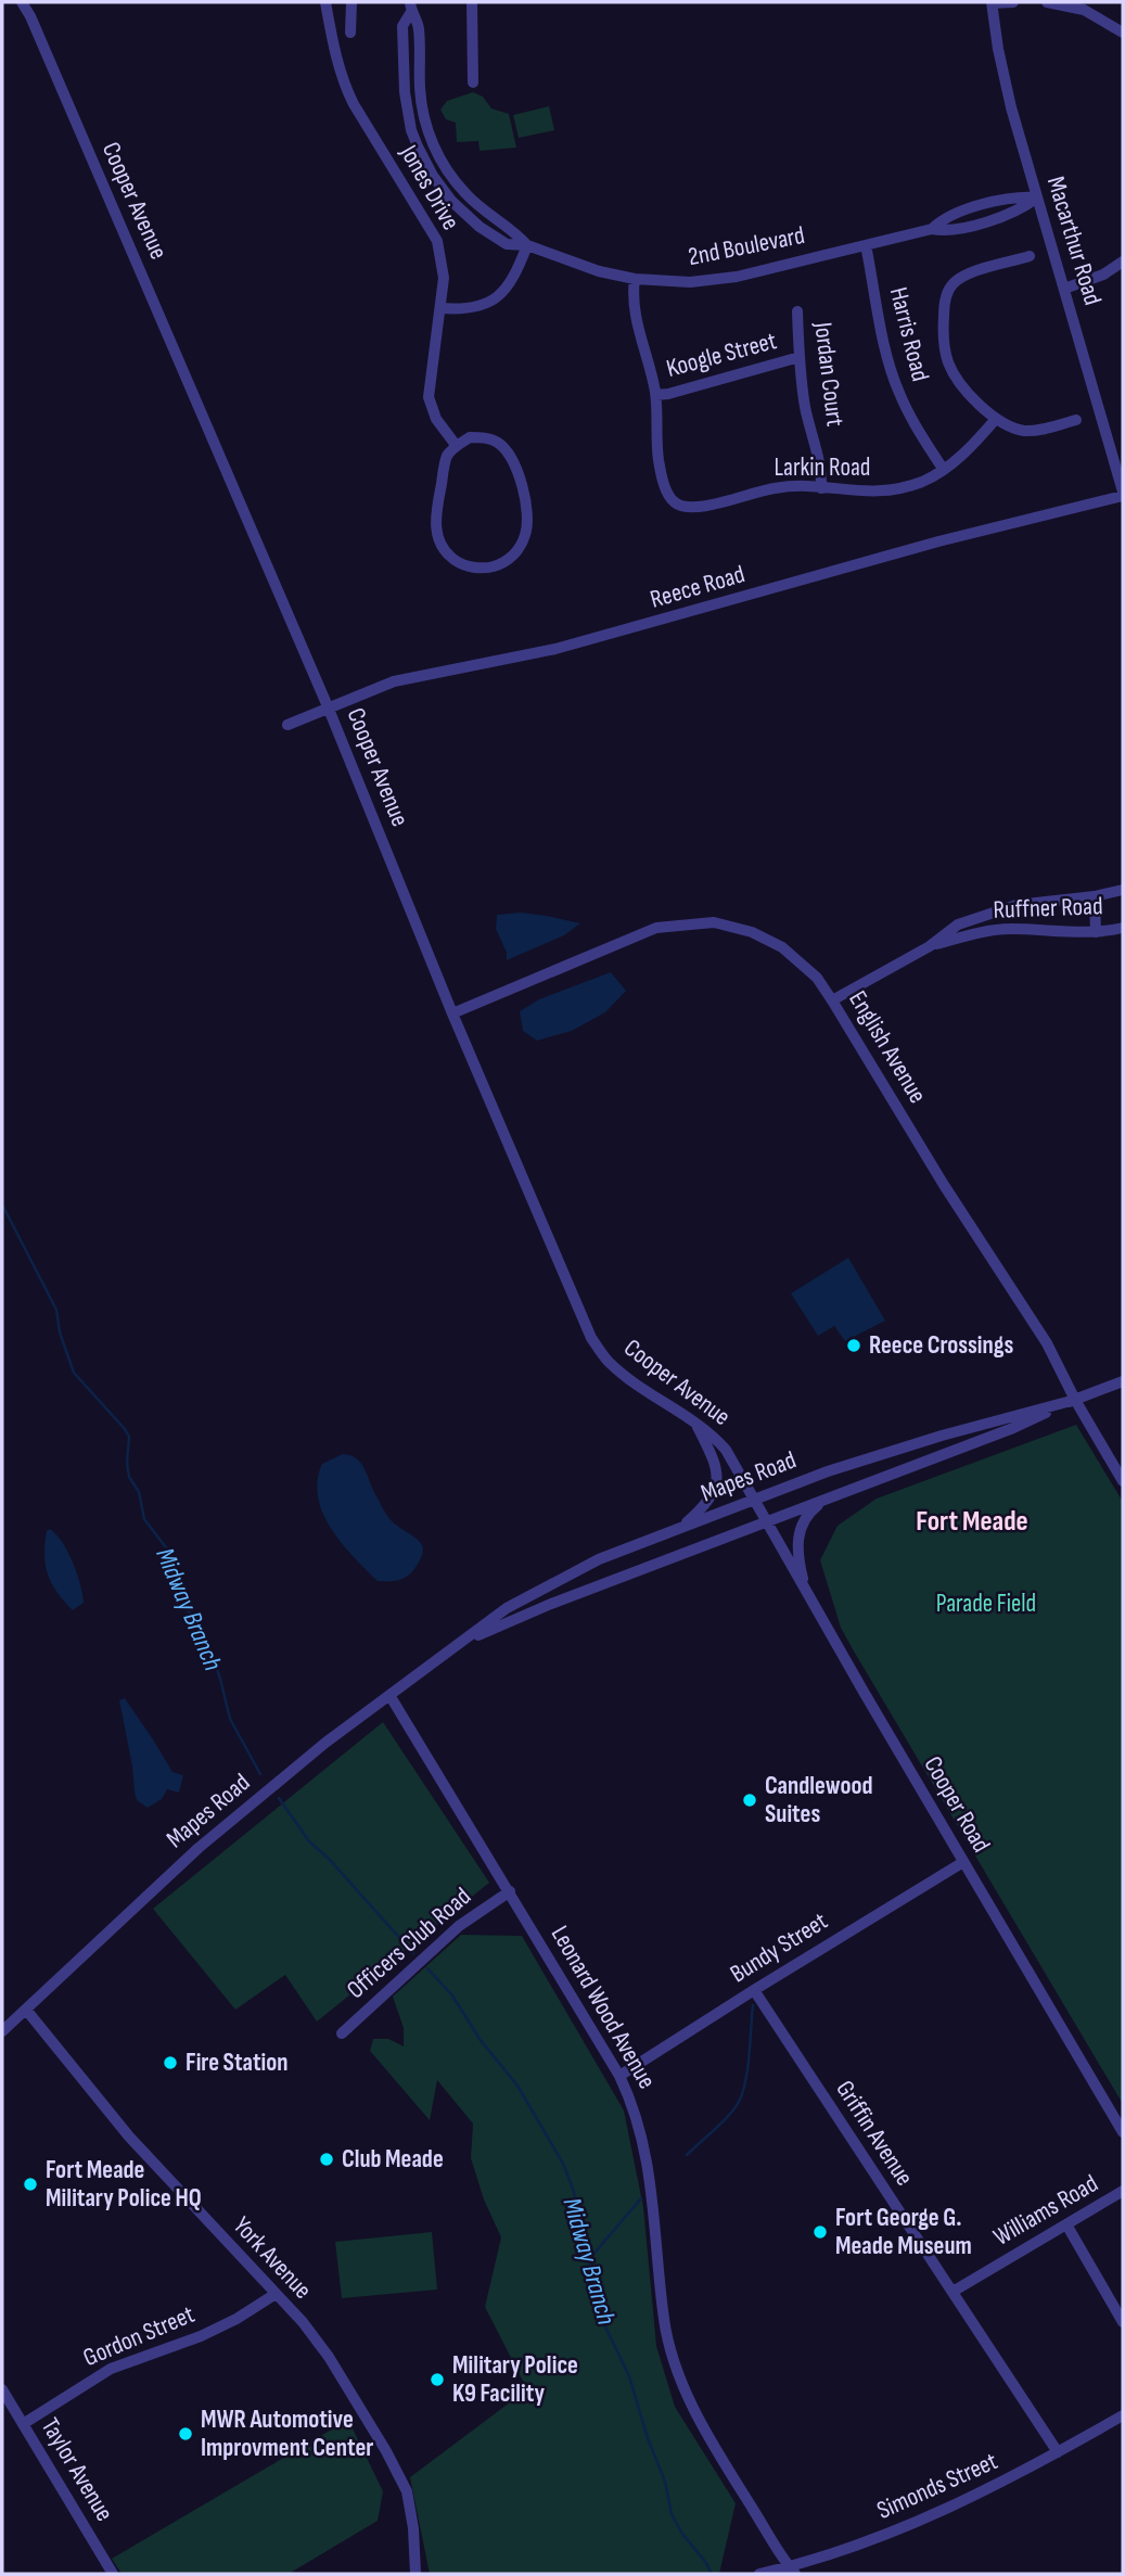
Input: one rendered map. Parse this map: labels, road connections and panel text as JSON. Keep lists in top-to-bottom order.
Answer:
{
  "streets": {
    "street": [
      "Jones Drive",
      "Cooper Avenue",
      "Macarthur Road",
      "2nd Boulevard",
      "Harris Road",
      "Koogle Street",
      "Jordan Court",
      "Larkin Road",
      "Reece Road",
      "Ruffner Road",
      "English Avenue",
      "Mapes Road",
      "Cooper Road",
      "Officers Club Road",
      "Bundy Street",
      "Leonard Wood Avenue",
      "Griffin Avenue",
      "Williams Road",
      "York Avenue",
      "Gordon Street",
      "Taylor Avenue",
      "Simonds Street"
    ]
  },
  "crossings": [
    ["Cooper Avenue", "Reece Road"],
    ["Cooper Avenue", "English Avenue"],
    ["Cooper Avenue", "Mapes Road"],
    ["Cooper Avenue", "Cooper Road"],
    ["Macarthur Road", "2nd Boulevard"],
    ["Macarthur Road", "Reece Road"],
    ["2nd Boulevard", "Harris Road"],
    ["2nd Boulevard", "Larkin Road"],
    ["Harris Road", "Larkin Road"],
    ["Koogle Street", "Jordan Court"],
    ["Koogle Street", "Larkin Road"],
    ["Jordan Court", "Larkin Road"],
    ["Ruffner Road", "English Avenue"],
    ["English Avenue", "Mapes Road"],
    ["Mapes Road", "Cooper Road"],
    ["Mapes Road", "Leonard Wood Avenue"],
    ["Mapes Road", "York Avenue"],
    ["Cooper Road", "Bundy Street"],
    ["Officers Club Road", "Leonard Wood Avenue"],
    ["Bundy Street", "Leonard Wood Avenue"],
    ["Bundy Street", "Griffin Avenue"],
    ["Leonard Wood Avenue", "Simonds Street"],
    ["Griffin Avenue", "Williams Road"],
    ["Griffin Avenue", "Simonds Street"],
    ["York Avenue", "Gordon Street"],
    ["Gordon Street", "Taylor Avenue"]
  ],
  "districts": ["Fort Meade"],
  "water": ["Midway Branch"],
  "parks": ["Parade Field"],
  "places": [
    "Reece Crossings",
    "Candlewood Suites",
    "Fire Station",
    "Club Meade",
    "Fort Meade Military Police HQ",
    "Fort George G. Meade Museum",
    "Military Police K9 Facility",
    "MWR Automotive Improvment Center"
  ]
}
